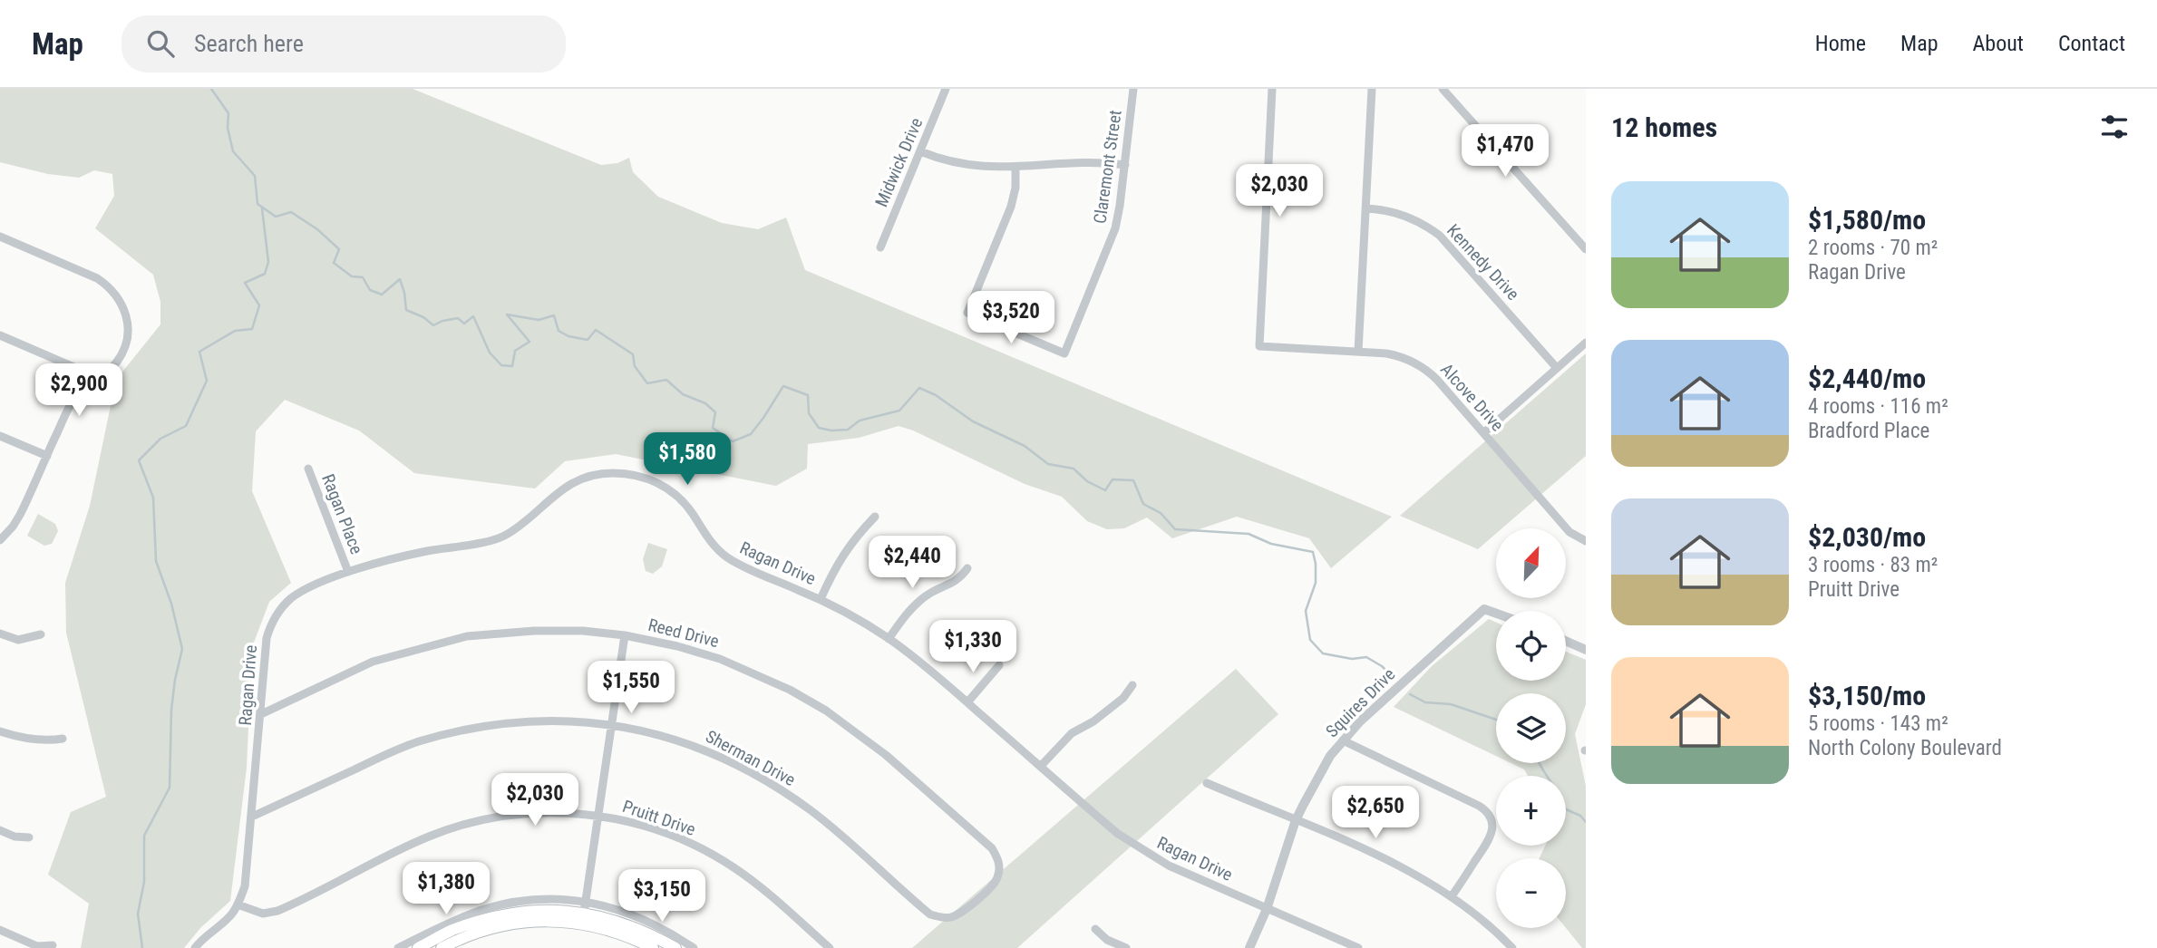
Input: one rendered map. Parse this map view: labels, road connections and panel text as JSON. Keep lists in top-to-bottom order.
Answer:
{
  "streets": {
    "street": [
      "Midwick Drive",
      "Claremont Street",
      "Kennedy Drive",
      "Alcove Drive",
      "Ragan Place",
      "Ragan Drive",
      "Reed Drive",
      "Squires Drive",
      "Sherman Drive",
      "Pruitt Drive"
    ]
  },
  "crossings": [
    ["Ragan Place", "Ragan Drive"],
    ["Ragan Drive", "Reed Drive"],
    ["Ragan Drive", "Squires Drive"],
    ["Ragan Drive", "Sherman Drive"],
    ["Ragan Drive", "Pruitt Drive"],
    ["Reed Drive", "Sherman Drive"]
  ],
  "north": "top right",
  "page": {
    "header": "Map",
    "search": "Search here",
    "nav": [
      "Home",
      "Map",
      "About",
      "Contact"
    ],
    "heading": "12 homes",
    "price": [
      "$1,470",
      "$2,030",
      "$3,520",
      "$2,900",
      "$1,580",
      "$2,440",
      "$1,330",
      "$1,550",
      "$2,030",
      "$2,650",
      "$1,380",
      "$3,150"
    ],
    "list": [
      {
        "name": "$1,580/mo",
        "note": "2 rooms · 70 m² · Ragan Drive"
      },
      {
        "name": "$2,440/mo",
        "note": "4 rooms · 116 m² · Bradford Place"
      },
      {
        "name": "$2,030/mo",
        "note": "3 rooms · 83 m² · Pruitt Drive"
      },
      {
        "name": "$3,150/mo",
        "note": "5 rooms · 143 m² · North Colony Boulevard"
      }
    ],
    "map_buttons": ["+", "−"]
  }
}
